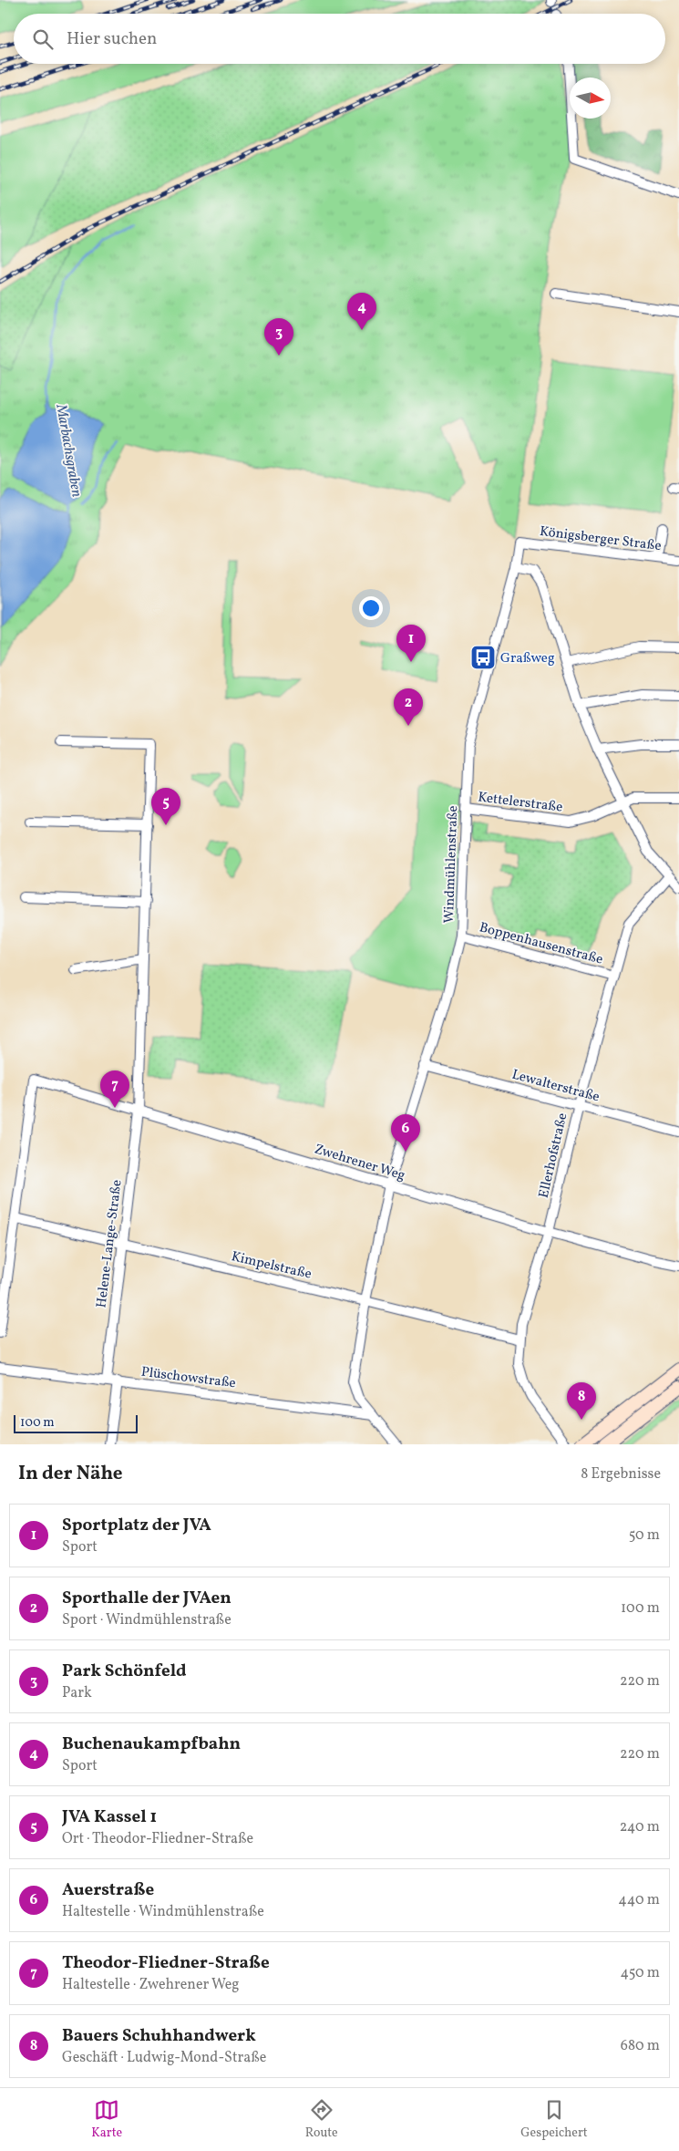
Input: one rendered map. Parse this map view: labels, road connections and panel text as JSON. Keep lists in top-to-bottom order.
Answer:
{
  "streets": {
    "street": [
      "Königsberger Straße",
      "Kettelerstraße",
      "Windmühlenstraße",
      "Boppenhausenstraße",
      "Lewalterstraße",
      "Ellerhofstraße",
      "Zwehrener Weg",
      "Helene-Lange-Straße",
      "Kimpelstraße",
      "Plüschowstraße"
    ]
  },
  "crossings": [
    ["Königsberger Straße", "Windmühlenstraße"],
    ["Kettelerstraße", "Windmühlenstraße"],
    ["Windmühlenstraße", "Boppenhausenstraße"],
    ["Windmühlenstraße", "Lewalterstraße"],
    ["Windmühlenstraße", "Zwehrener Weg"],
    ["Windmühlenstraße", "Kimpelstraße"],
    ["Windmühlenstraße", "Plüschowstraße"],
    ["Boppenhausenstraße", "Ellerhofstraße"],
    ["Lewalterstraße", "Ellerhofstraße"],
    ["Ellerhofstraße", "Zwehrener Weg"],
    ["Ellerhofstraße", "Kimpelstraße"],
    ["Zwehrener Weg", "Helene-Lange-Straße"],
    ["Zwehrener Weg", "Kimpelstraße"],
    ["Helene-Lange-Straße", "Kimpelstraße"],
    ["Helene-Lange-Straße", "Plüschowstraße"]
  ],
  "water": ["Marbachsgraben"],
  "places": {
    "bus stop": ["Graßweg"]
  },
  "scale_bar": "100 m",
  "north": "right",
  "page": {
    "search": "Hier suchen",
    "pins": [
      "4",
      "3",
      "1",
      "2",
      "5",
      "7",
      "6",
      "8"
    ],
    "scale": "100 m",
    "heading": ["In der Nähe", "8 Ergebnisse"],
    "list": [
      {
        "mark": "1",
        "name": "Sportplatz der JVA",
        "note": "Sport",
        "value": "50 m"
      },
      {
        "mark": "2",
        "name": "Sporthalle der JVAen",
        "note": "Sport · Windmühlenstraße",
        "value": "100 m"
      },
      {
        "mark": "3",
        "name": "Park Schönfeld",
        "note": "Park",
        "value": "220 m"
      },
      {
        "mark": "4",
        "name": "Buchenaukampfbahn",
        "note": "Sport",
        "value": "220 m"
      },
      {
        "mark": "5",
        "name": "JVA Kassel 1",
        "note": "Ort · Theodor-Fliedner-Straße",
        "value": "240 m"
      },
      {
        "mark": "6",
        "name": "Auerstraße",
        "note": "Haltestelle · Windmühlenstraße",
        "value": "440 m"
      },
      {
        "mark": "7",
        "name": "Theodor-Fliedner-Straße",
        "note": "Haltestelle · Zwehrener Weg",
        "value": "450 m"
      },
      {
        "mark": "8",
        "name": "Bauers Schuhhandwerk",
        "note": "Geschäft · Ludwig-Mond-Straße",
        "value": "680 m"
      }
    ],
    "nav": ["Karte", "Route", "Gespeichert"]
  }
}
